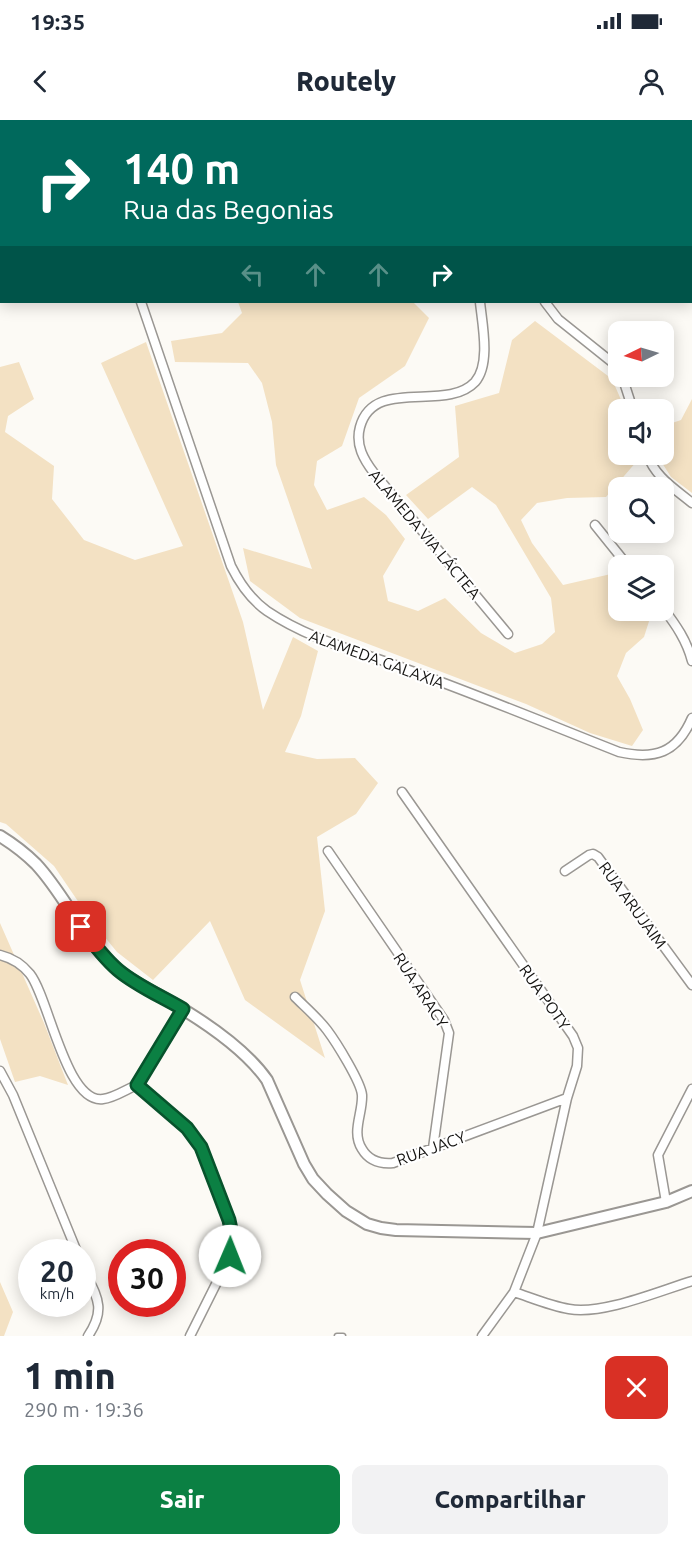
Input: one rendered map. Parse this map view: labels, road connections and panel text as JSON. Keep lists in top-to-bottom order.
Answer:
{
  "streets": {
    "street": [
      "ALAMEDA VIA LÁCTEA",
      "ALAMEDA GALAXIA",
      "RUA ARUJAIM",
      "RUA ARACY",
      "RUA POTY",
      "RUA JACY"
    ]
  },
  "crossings": [
    ["RUA ARACY", "RUA JACY"],
    ["RUA POTY", "RUA JACY"]
  ],
  "north": "left",
  "page": {
    "status": "19:35",
    "header": "Routely",
    "turn": ["140 m", "Rua das Begonias"],
    "speed": "20 km/h",
    "limit": "30",
    "heading": ["1 min", "290 m · 19:36"],
    "buttons": ["Sair", "Compartilhar"]
  }
}
